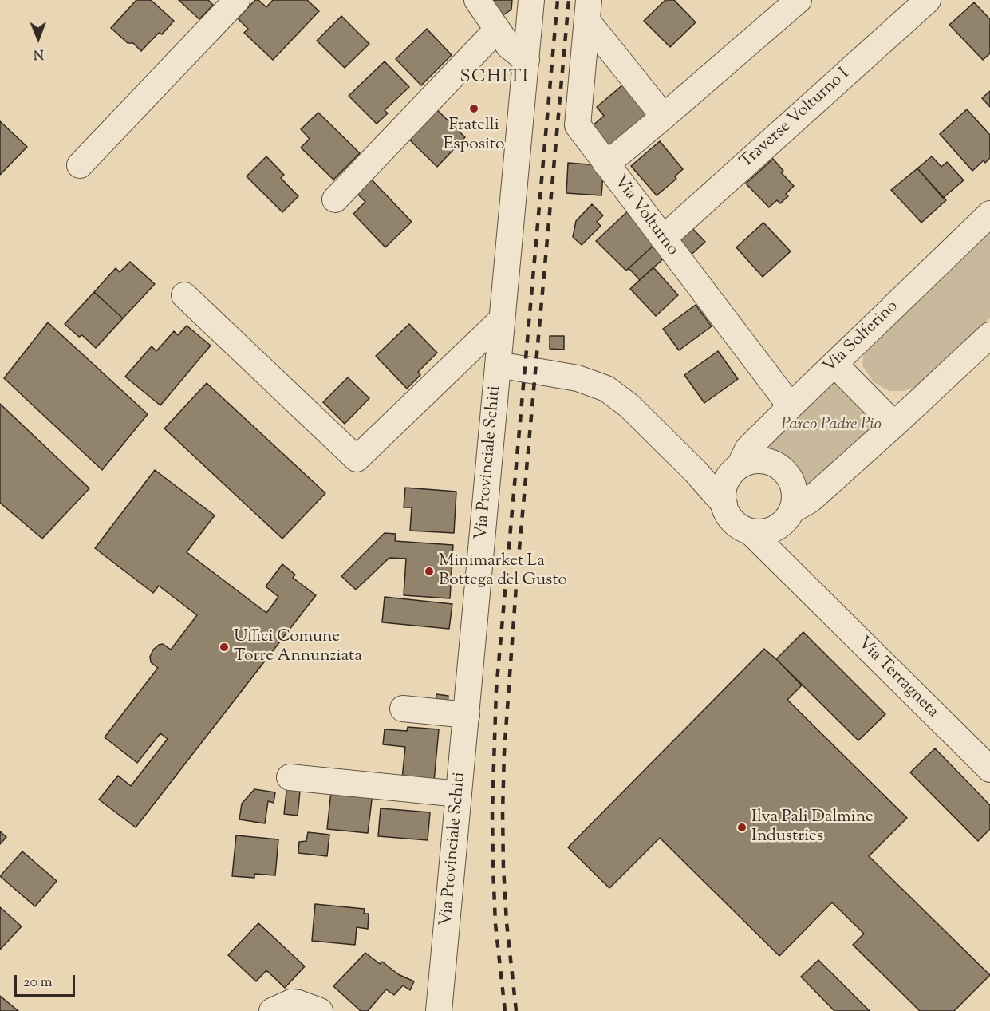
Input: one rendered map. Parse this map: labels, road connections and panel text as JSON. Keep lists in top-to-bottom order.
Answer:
{
  "streets": {
    "street": [
      "Traverse Volturno I",
      "Via Volturno",
      "Via Solferino",
      "Via Provinciale Schiti",
      "Via Terragneta"
    ]
  },
  "crossings": [
    ["Traverse Volturno I", "Via Volturno"],
    ["Via Volturno", "Via Solferino"],
    ["Via Solferino", "Via Terragneta"]
  ],
  "districts": ["SCHITI"],
  "parks": ["Parco Padre Pio"],
  "places": [
    "Fratelli Esposito",
    "Minimarket La Bottega del Gusto",
    "Uffici Comune Torre Annunziata",
    "Ilva Pali Dalmine Industries"
  ],
  "scale_bar": "20 m",
  "north": "bottom"
}
